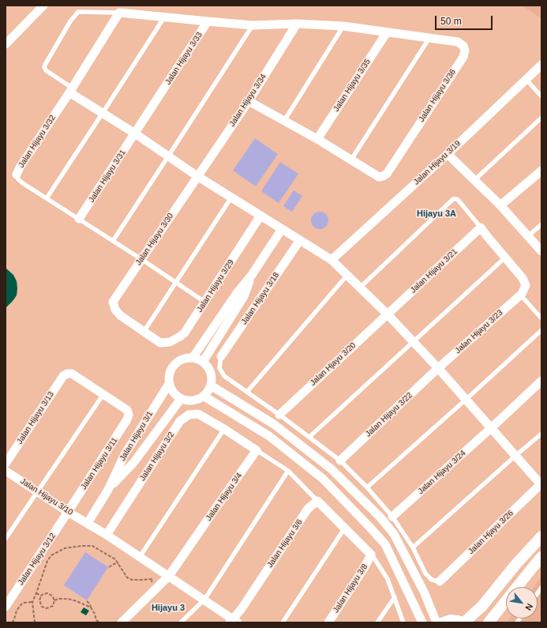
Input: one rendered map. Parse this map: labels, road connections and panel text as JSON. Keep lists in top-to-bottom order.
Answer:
{
  "streets": {
    "street": [
      "Jalan Hijayu 3/33",
      "Jalan Hijayu 3/35",
      "Jalan Hijayu 3/36",
      "Jalan Hijayu 3/34",
      "Jalan Hijayu 3/32",
      "Jalan Hijayu 3/19",
      "Jalan Hijayu 3/31",
      "Jalan Hijayu 3/30",
      "Jalan Hijayu 3/21",
      "Jalan Hijayu 3/29",
      "Jalan Hijayu 3/18",
      "Jalan Hijayu 3/23",
      "Jalan Hjayu 3/20",
      "Jalan Hijayu 3/22",
      "Jalan Hijayu 3/13",
      "Jalan Hijayu 3/1",
      "Jalan Hijayu 3/2",
      "Jalan Hijayu 3/11",
      "Jalan Hijayu 3/24",
      "Jalan Hijayu 3/10",
      "Jalan Hijayu 3/4",
      "Jalan Hjayu 3/26",
      "Jalan Hijayu 3/6",
      "Jalan Hijayu 3/12",
      "Jalan Hijayu 3/8"
    ]
  },
  "crossings": [
    ["Jalan Hijayu 3/33", "Jalan Hijayu 3/31"],
    ["Jalan Hijayu 3/34", "Jalan Hijayu 3/30"],
    ["Jalan Hijayu 3/32", "Jalan Hijayu 3/31"],
    ["Jalan Hijayu 3/32", "Jalan Hijayu 3/30"],
    ["Jalan Hijayu 3/32", "Jalan Hijayu 3/29"],
    ["Jalan Hijayu 3/30", "Jalan Hijayu 3/29"],
    ["Jalan Hijayu 3/21", "Jalan Hjayu 3/20"],
    ["Jalan Hijayu 3/23", "Jalan Hijayu 3/22"],
    ["Jalan Hijayu 3/13", "Jalan Hijayu 3/11"],
    ["Jalan Hijayu 3/1", "Jalan Hijayu 3/10"],
    ["Jalan Hijayu 3/2", "Jalan Hijayu 3/10"],
    ["Jalan Hijayu 3/11", "Jalan Hijayu 3/10"],
    ["Jalan Hijayu 3/11", "Jalan Hijayu 3/12"],
    ["Jalan Hijayu 3/10", "Jalan Hijayu 3/4"],
    ["Jalan Hijayu 3/10", "Jalan Hijayu 3/6"],
    ["Jalan Hijayu 3/10", "Jalan Hijayu 3/12"]
  ],
  "districts": ["Hijayu 3A", "Hijayu 3"],
  "scale_bar": "50 m",
  "north": "bottom right"
}
